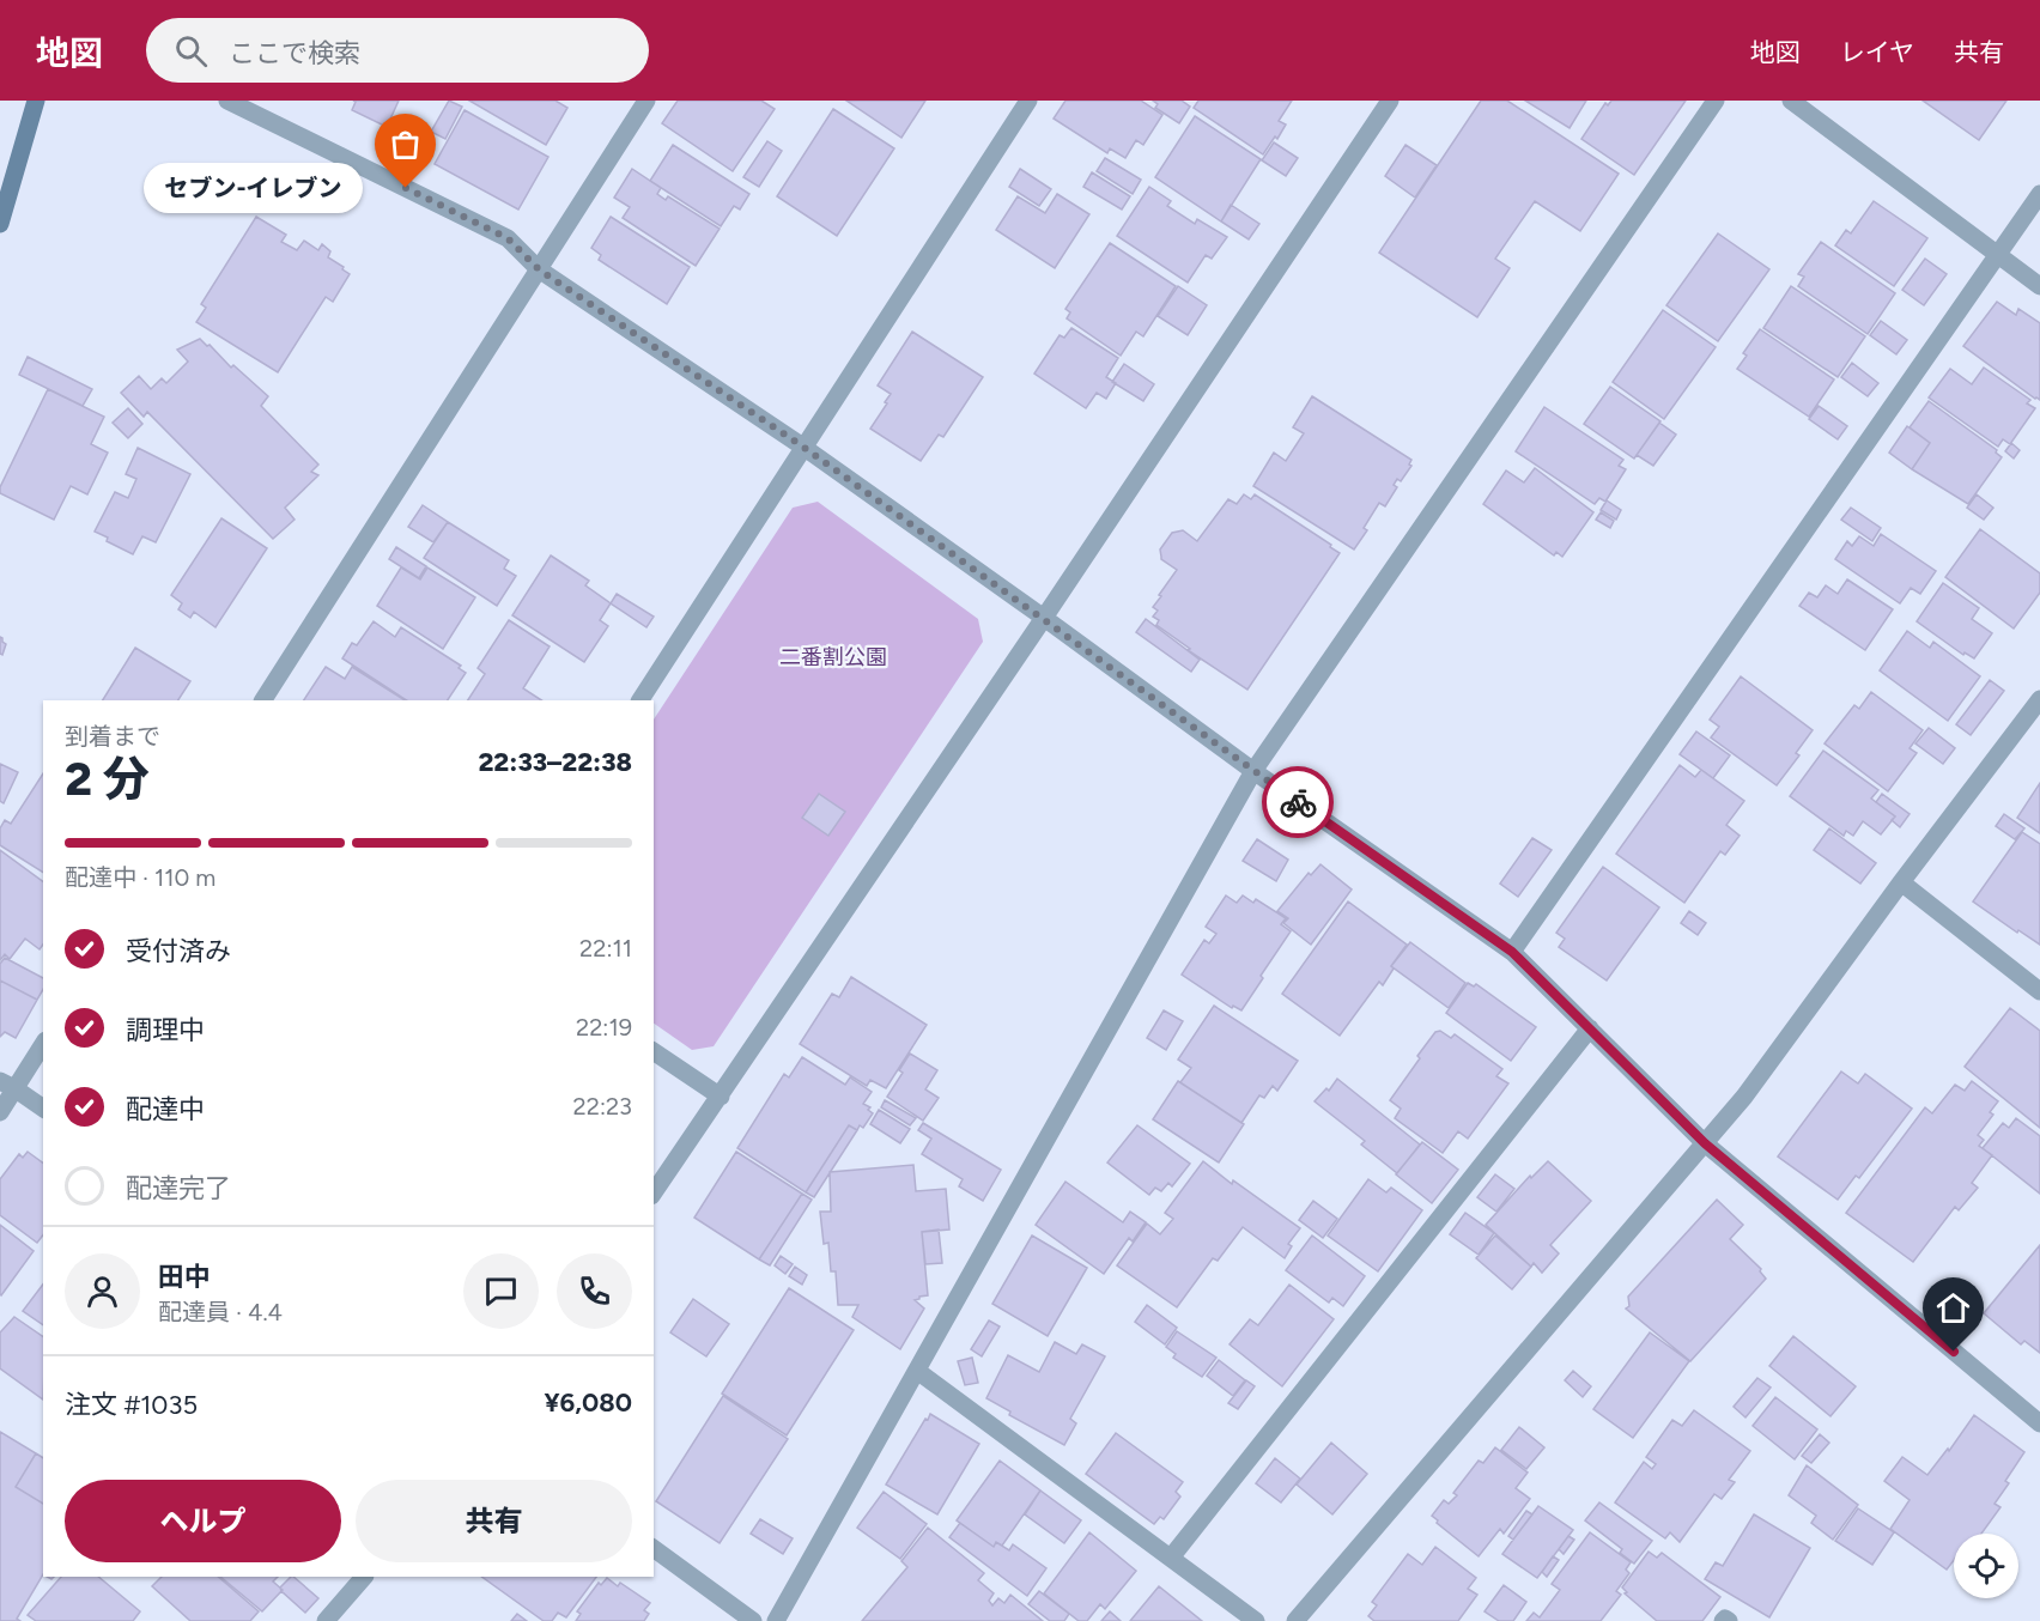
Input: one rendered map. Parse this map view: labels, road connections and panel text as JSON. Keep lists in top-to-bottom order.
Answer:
{
  "parks": ["二番割公園"],
  "places": ["セブン-イレブン"],
  "page": {
    "header": "地図",
    "search": "ここで検索",
    "nav": ["地図", "レイヤ", "共有"],
    "bubble": "セブン-イレブン",
    "heading": ["2 分", "到着まで", "22:33–22:38"],
    "panel": [
      "田中",
      "配達員 · 4.4",
      "注文 #1035",
      "¥6,080"
    ],
    "bar": "配達中 · 110 m",
    "list": [
      ["受付済み", "22:11"],
      ["調理中", "22:19"],
      ["配達中", "22:23"],
      "配達完了"
    ],
    "buttons": ["ヘルプ", "共有"]
  }
}
